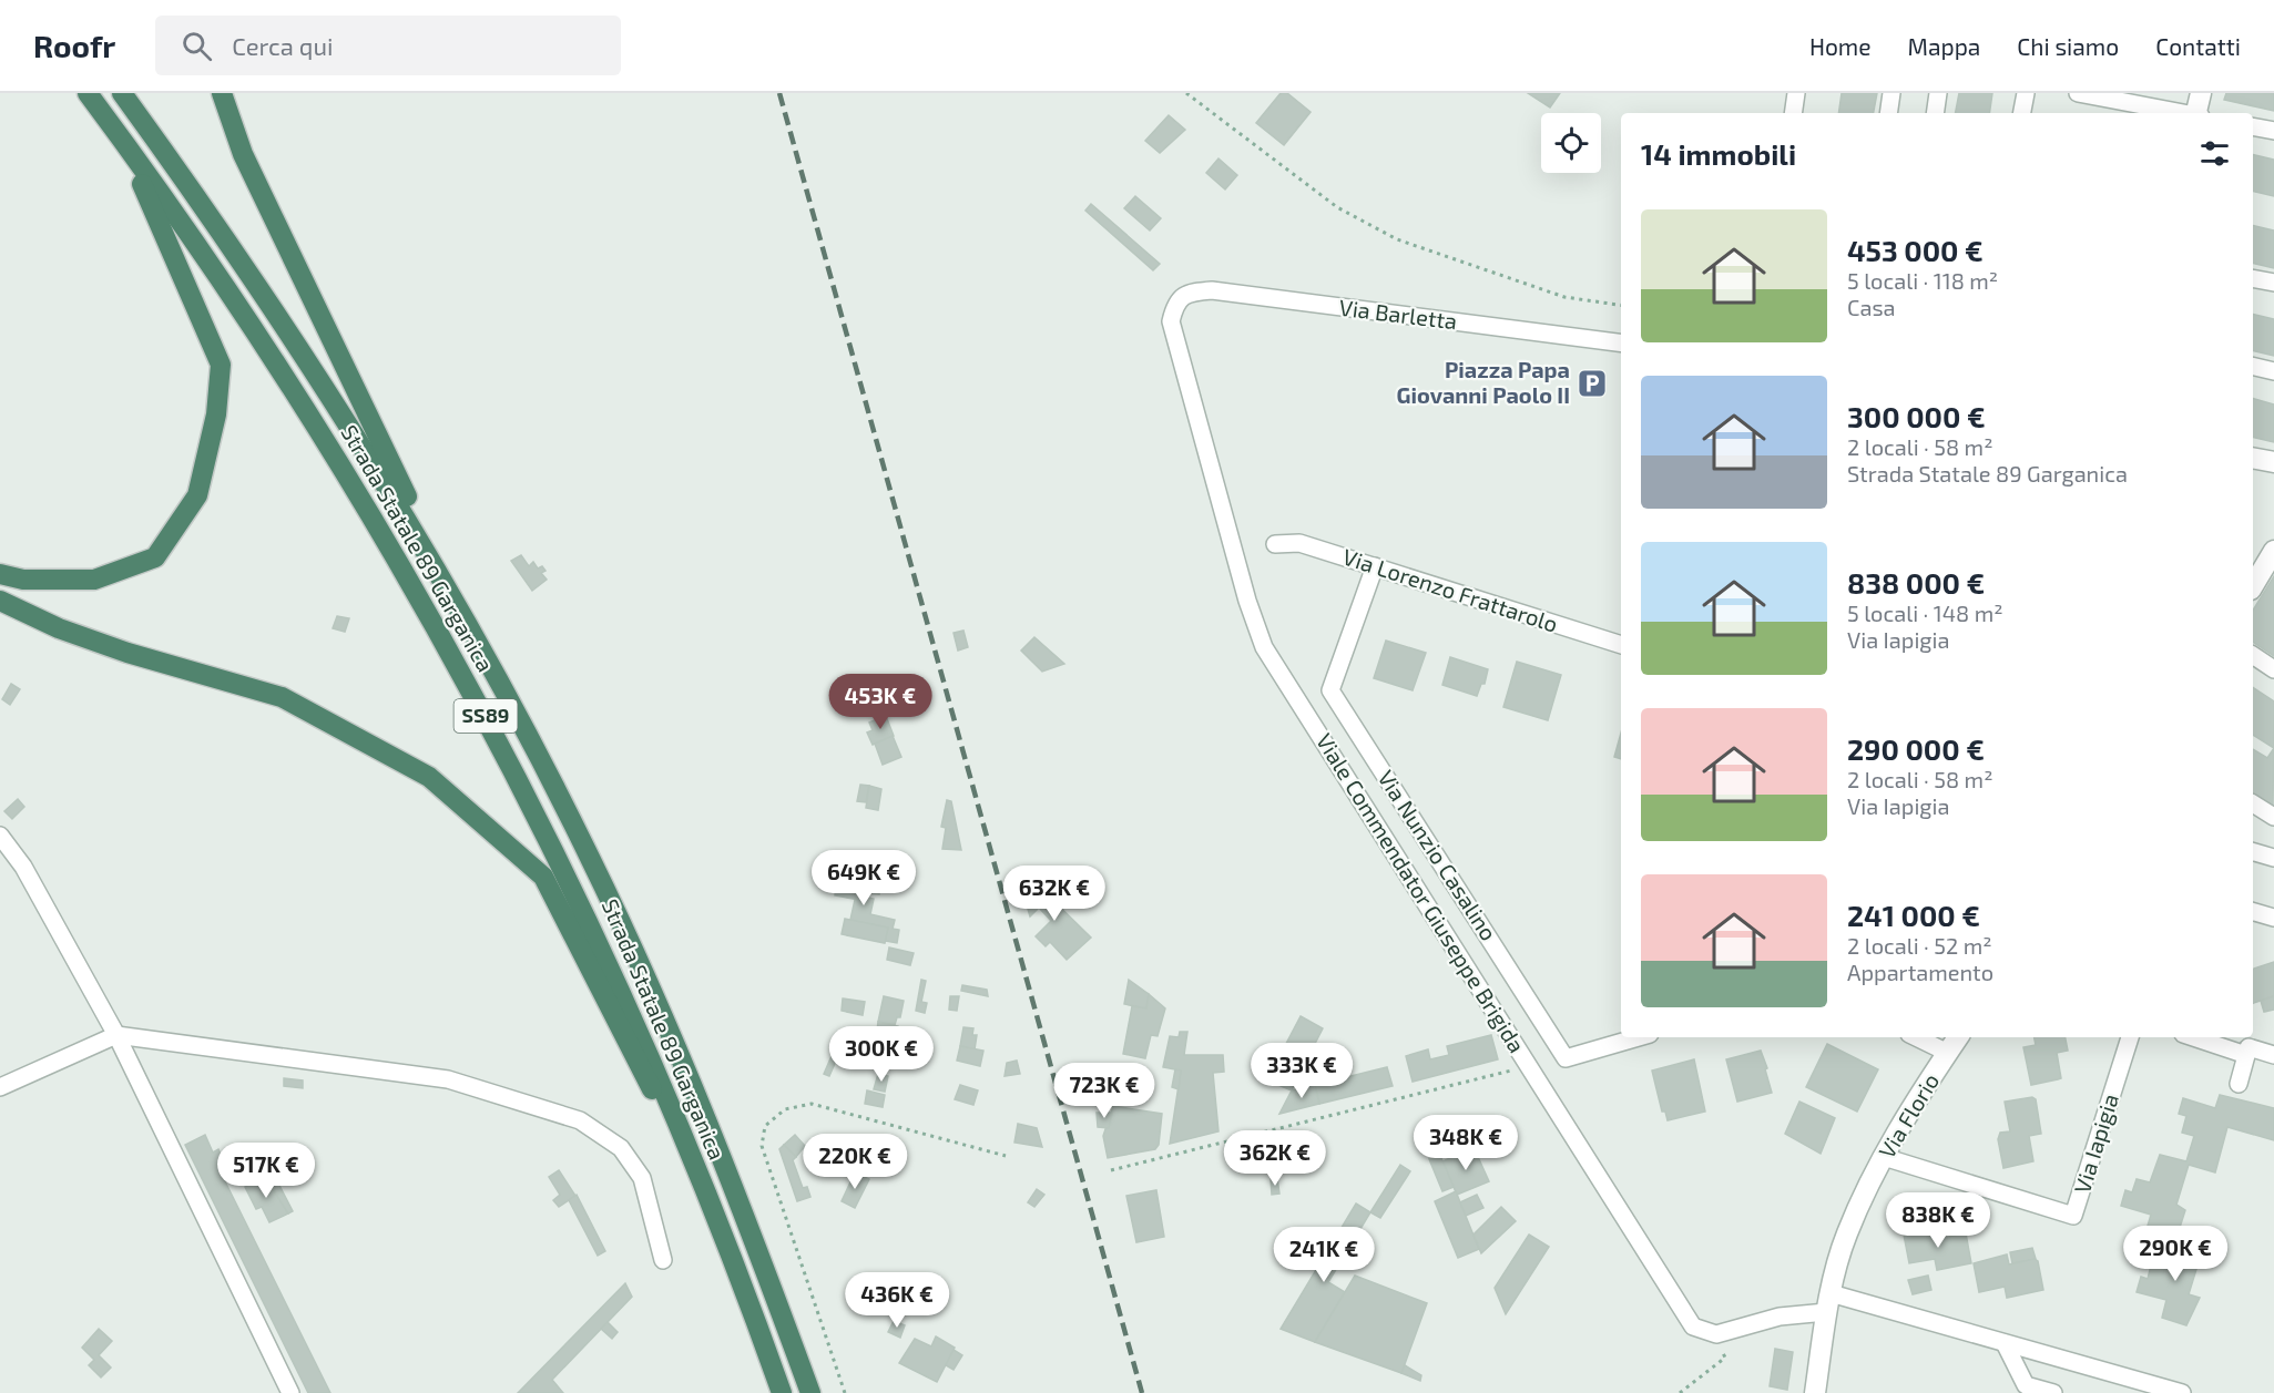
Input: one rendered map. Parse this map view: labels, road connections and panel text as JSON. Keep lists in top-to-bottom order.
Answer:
{
  "streets": {
    "highway": ["Strada Statale 89 Garganica", "SS89"],
    "street": [
      "Via Barletta",
      "Via Lorenzo Frattarolo",
      "Via Nunzio Casalino",
      "Viale Commendator Giuseppe Brigida",
      "Via Florio",
      "Via Iapigia"
    ]
  },
  "crossings": [
    ["Via Barletta", "Viale Commendator Giuseppe Brigida"],
    ["Strada Statale 89 Garganica", "SS89"],
    ["Via Lorenzo Frattarolo", "Via Nunzio Casalino"],
    ["Via Florio", "Via Iapigia"]
  ],
  "places": {
    "parking": ["Piazza Papa Giovanni Paolo II"]
  },
  "page": {
    "header": "Roofr",
    "search": "Cerca qui",
    "nav": [
      "Home",
      "Mappa",
      "Chi siamo",
      "Contatti"
    ],
    "heading": "14 immobili",
    "list": [
      {
        "name": "453 000 €",
        "note": "5 locali · 118 m² · Casa"
      },
      {
        "name": "300 000 €",
        "note": "2 locali · 58 m² · Strada Statale 89 Garganica"
      },
      {
        "name": "838 000 €",
        "note": "5 locali · 148 m² · Via Iapigia"
      },
      {
        "name": "290 000 €",
        "note": "2 locali · 58 m² · Via Iapigia"
      },
      {
        "name": "241 000 €",
        "note": "2 locali · 52 m² · Appartamento"
      }
    ],
    "price": [
      "453K €",
      "649K €",
      "632K €",
      "300K €",
      "333K €",
      "723K €",
      "348K €",
      "362K €",
      "220K €",
      "517K €",
      "838K €",
      "290K €",
      "241K €",
      "436K €"
    ]
  }
}
